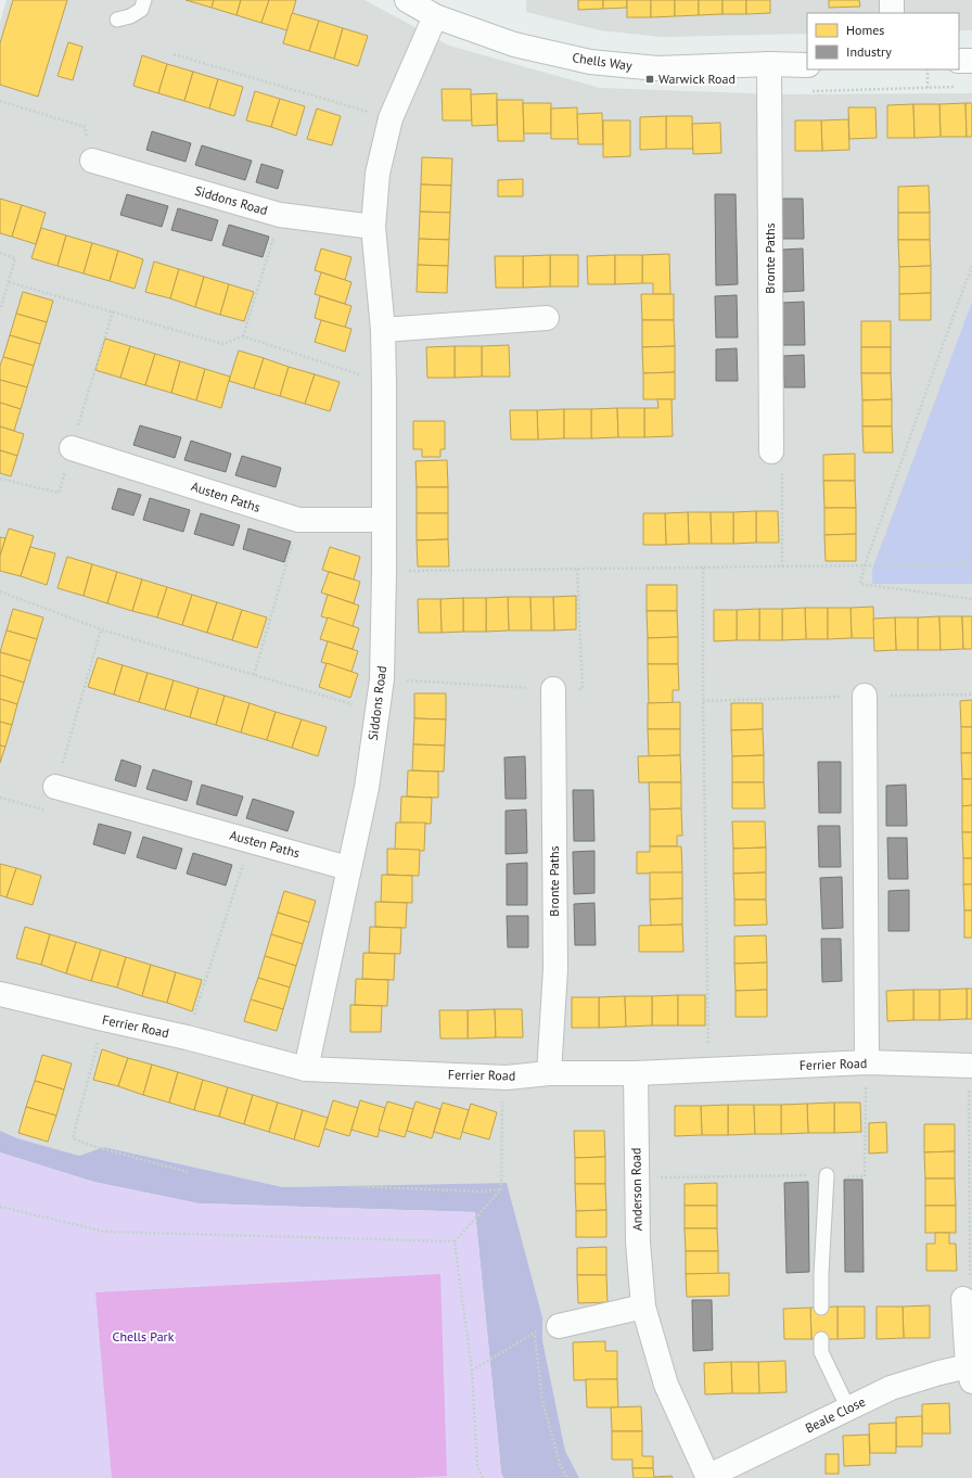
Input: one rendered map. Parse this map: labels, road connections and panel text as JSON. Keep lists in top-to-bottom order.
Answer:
{
  "streets": {
    "street": [
      "Chells Way",
      "Siddons Road",
      "Bronte Paths",
      "Austen Paths",
      "Ferrier Road",
      "Anderson Road",
      "Beale Close"
    ]
  },
  "crossings": [
    ["Chells Way", "Siddons Road"],
    ["Chells Way", "Bronte Paths"],
    ["Siddons Road", "Austen Paths"],
    ["Siddons Road", "Ferrier Road"],
    ["Bronte Paths", "Ferrier Road"],
    ["Ferrier Road", "Anderson Road"],
    ["Anderson Road", "Beale Close"]
  ],
  "parks": ["Chells Park"],
  "places": {
    "transit": ["Warwick Road"]
  },
  "legend": ["Homes", "Industry"]
}
